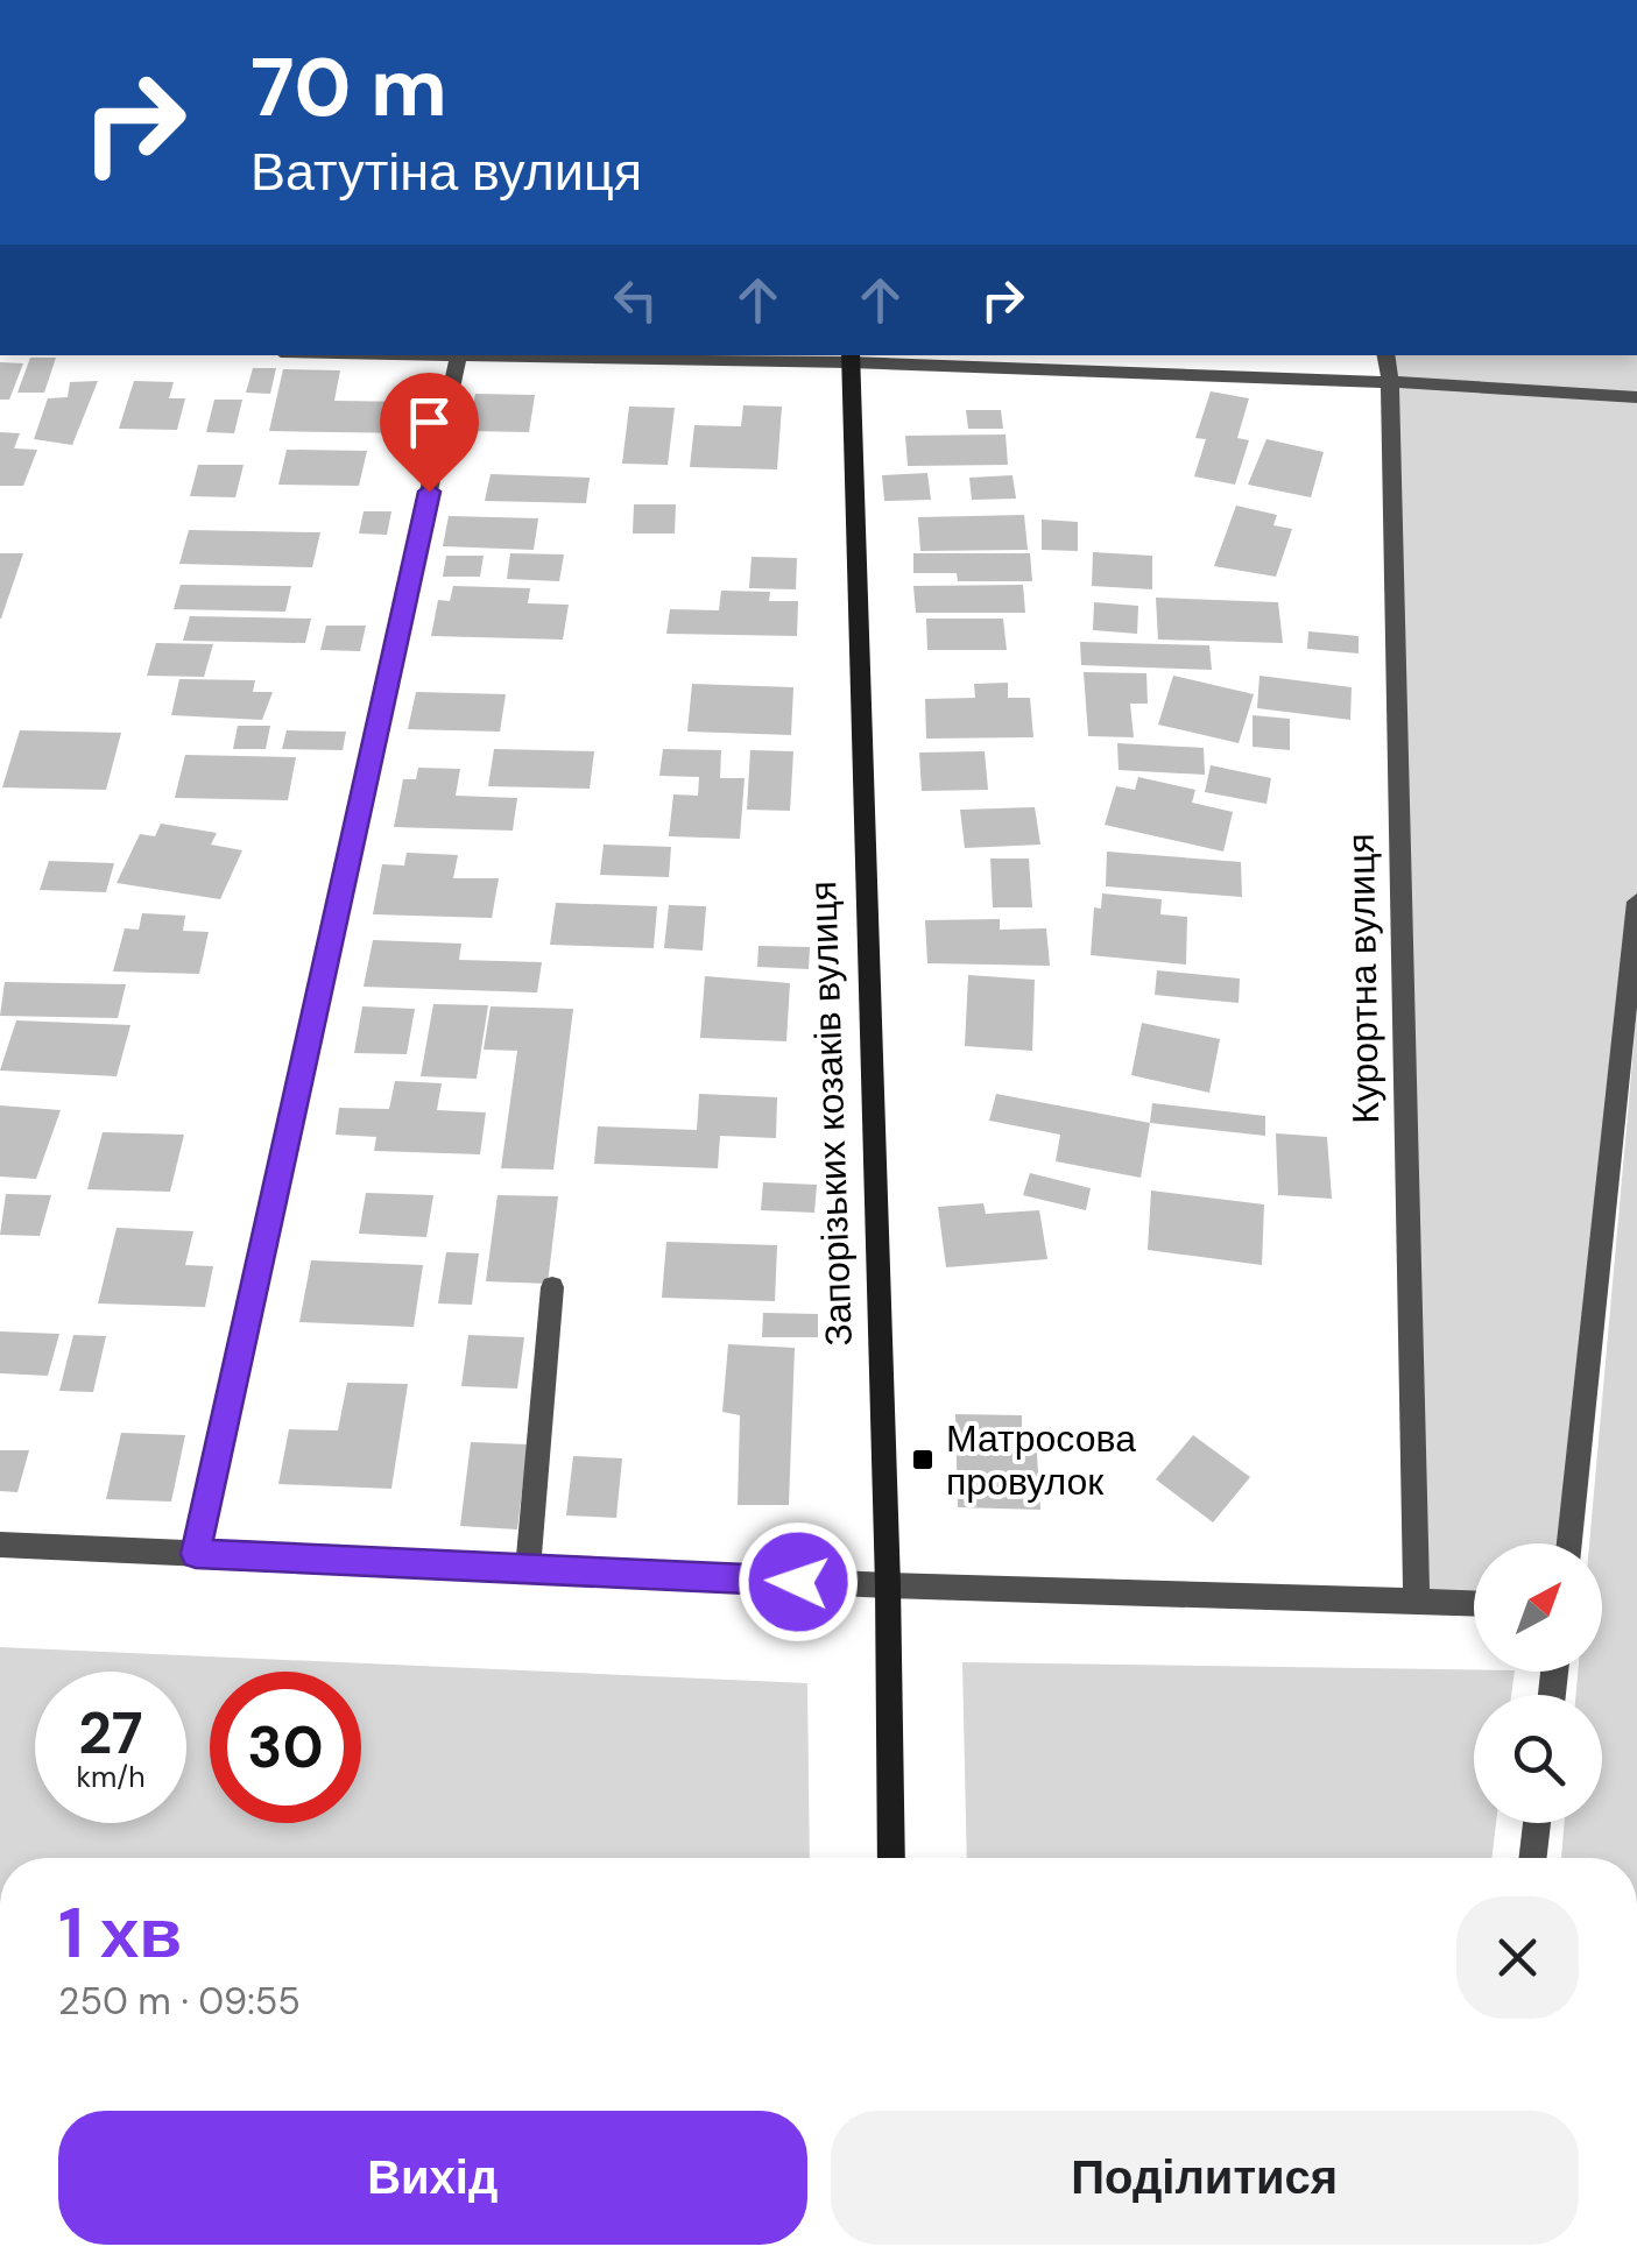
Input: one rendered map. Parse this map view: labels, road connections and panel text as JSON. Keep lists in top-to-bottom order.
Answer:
{
  "streets": {
    "main road": ["Запорізьких козаків вулиця"],
    "street": ["Курортна вулиця"]
  },
  "places": {
    "transit": ["Матросова провулок"]
  },
  "north": "top right",
  "page": {
    "turn": ["70 m", "Ватутіна вулиця"],
    "speed": "27 km/h",
    "limit": "30",
    "heading": ["1 хв", "250 m · 09:55"],
    "buttons": ["Вихід", "Поділитися"]
  }
}
